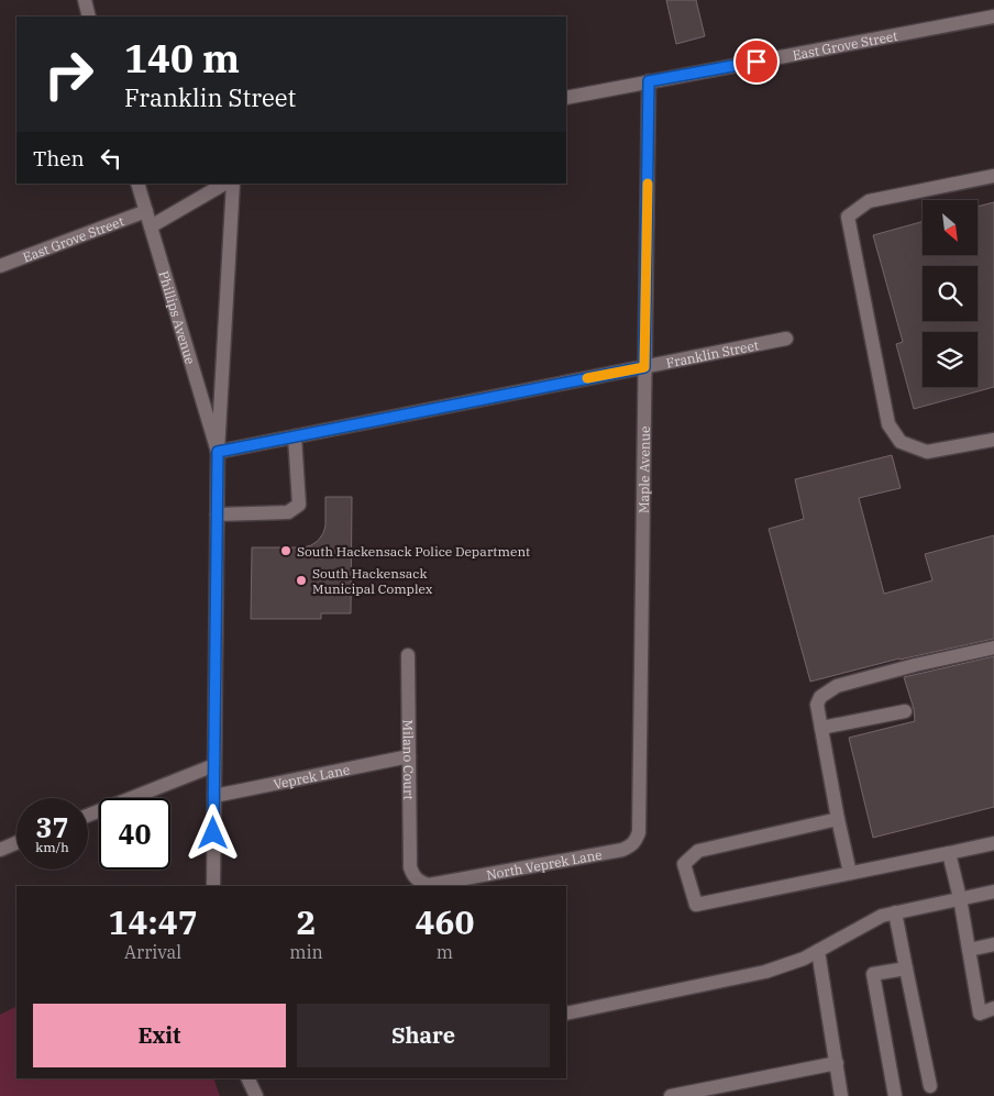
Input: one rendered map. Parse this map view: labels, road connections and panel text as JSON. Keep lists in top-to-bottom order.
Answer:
{
  "streets": {
    "street": [
      "East Grove Street",
      "Phillips Avenue",
      "Franklin Street",
      "Maple Avenue",
      "Milano Court",
      "Veprek Lane",
      "North Veprek Lane"
    ]
  },
  "crossings": [
    ["East Grove Street", "Phillips Avenue"],
    ["East Grove Street", "Maple Avenue"],
    ["Phillips Avenue", "Franklin Street"],
    ["Phillips Avenue", "Veprek Lane"],
    ["Franklin Street", "Maple Avenue"],
    ["Maple Avenue", "North Veprek Lane"],
    ["Milano Court", "Veprek Lane"],
    ["Milano Court", "North Veprek Lane"]
  ],
  "places": ["South Hackensack Police Department", "South Hackensack Municipal Complex"],
  "north": "bottom right",
  "page": {
    "turn": ["140 m", "Franklin Street"],
    "then": "Then",
    "speed": "37 km/h",
    "limit": "40",
    "eta": [
      "14:47",
      "Arrival",
      "2",
      "min",
      "460",
      "m"
    ],
    "buttons": ["Exit", "Share"]
  }
}
